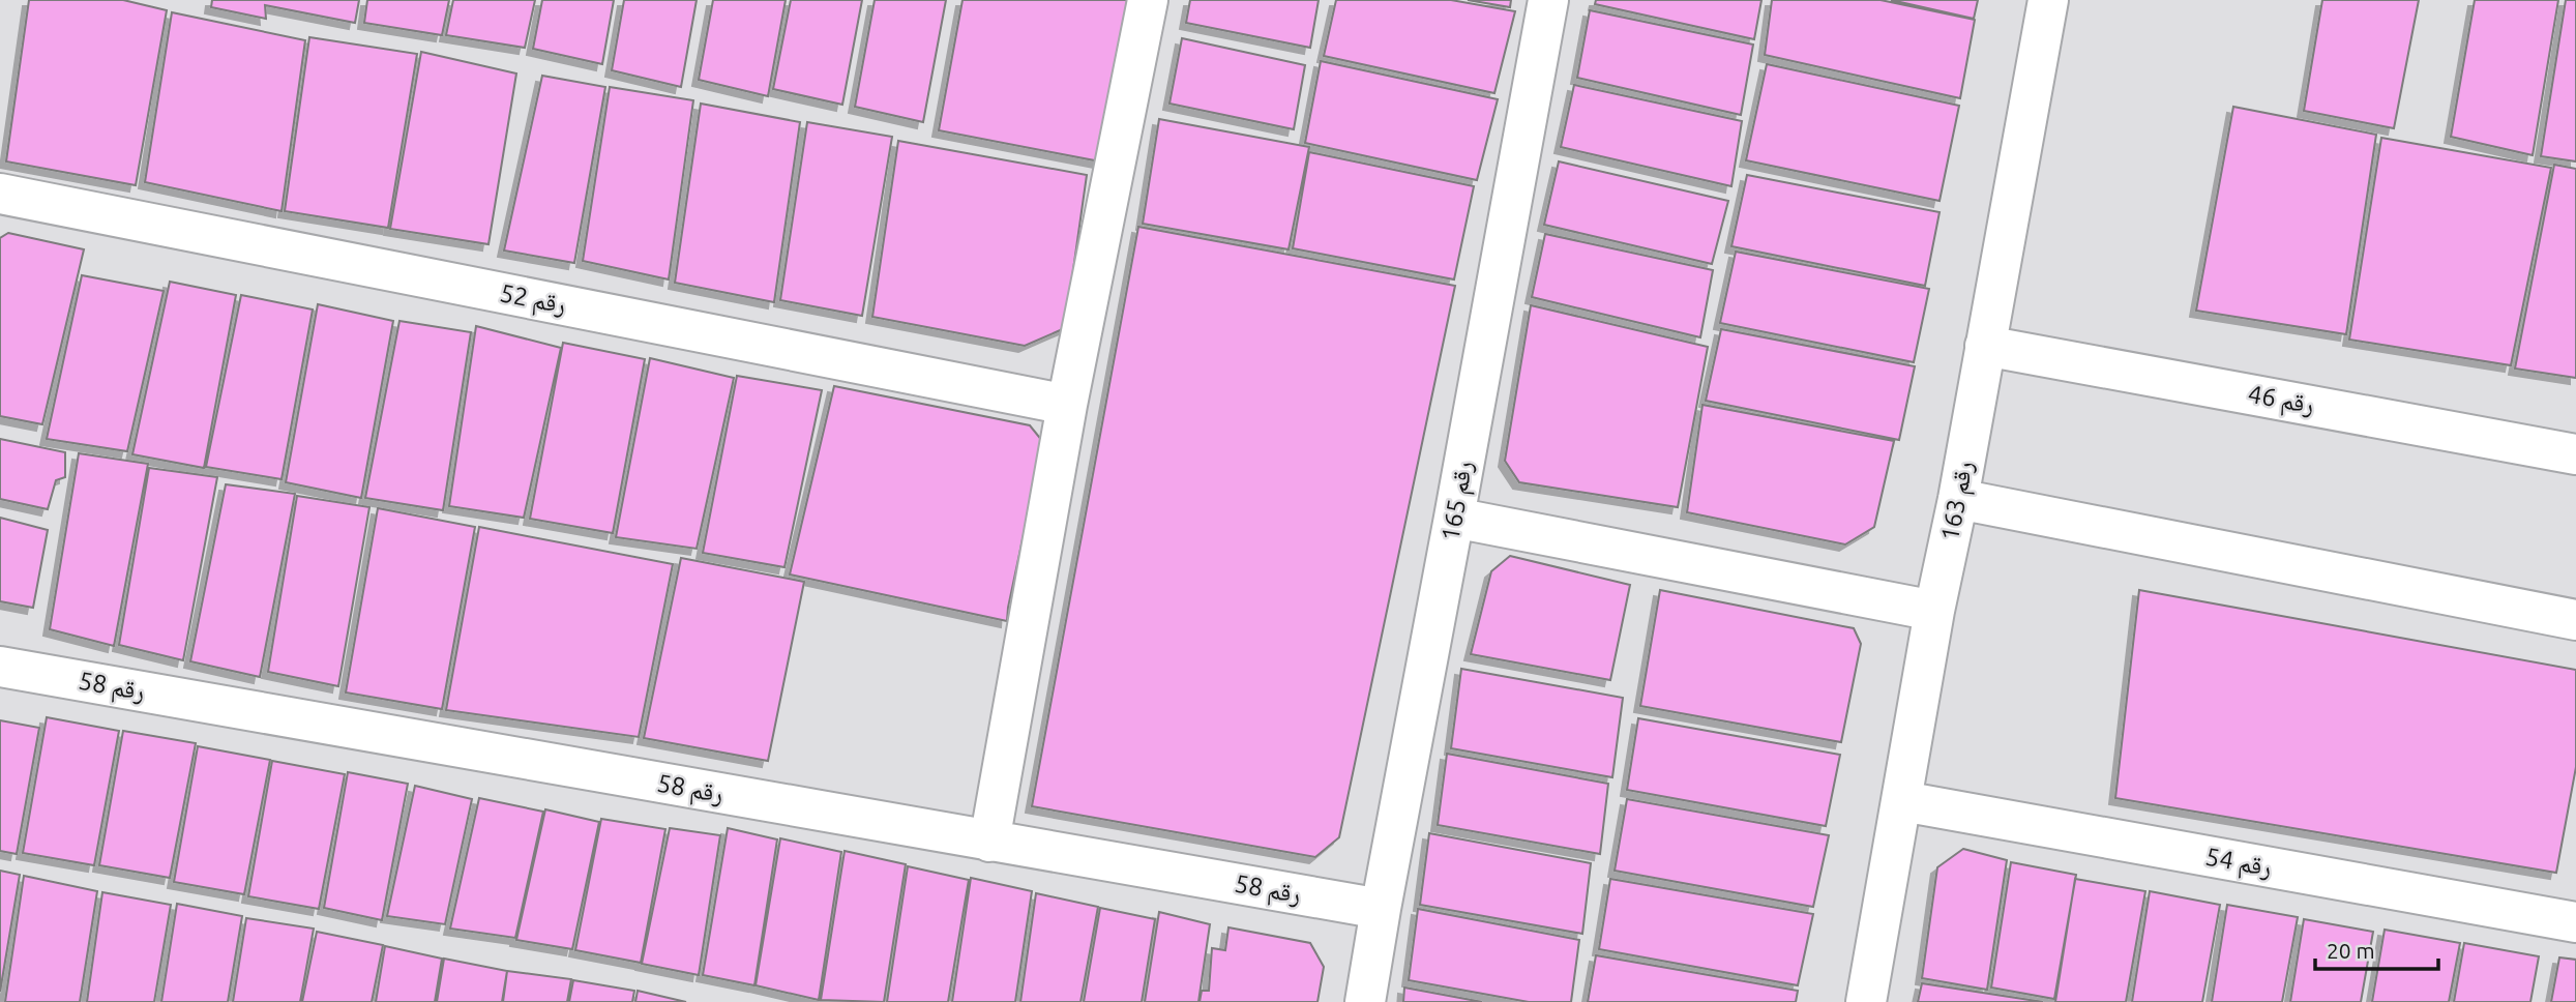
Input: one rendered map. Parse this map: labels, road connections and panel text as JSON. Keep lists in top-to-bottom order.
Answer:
{
  "streets": {
    "street": [
      "رقم 52",
      "رقم 46",
      "رقم 165",
      "رقم 163",
      "رقم 58",
      "رقم 54"
    ]
  },
  "crossings": [
    ["رقم 46", "رقم 163"],
    ["رقم 165", "رقم 58"],
    ["رقم 163", "رقم 54"]
  ],
  "scale_bar": "20 m"
}
